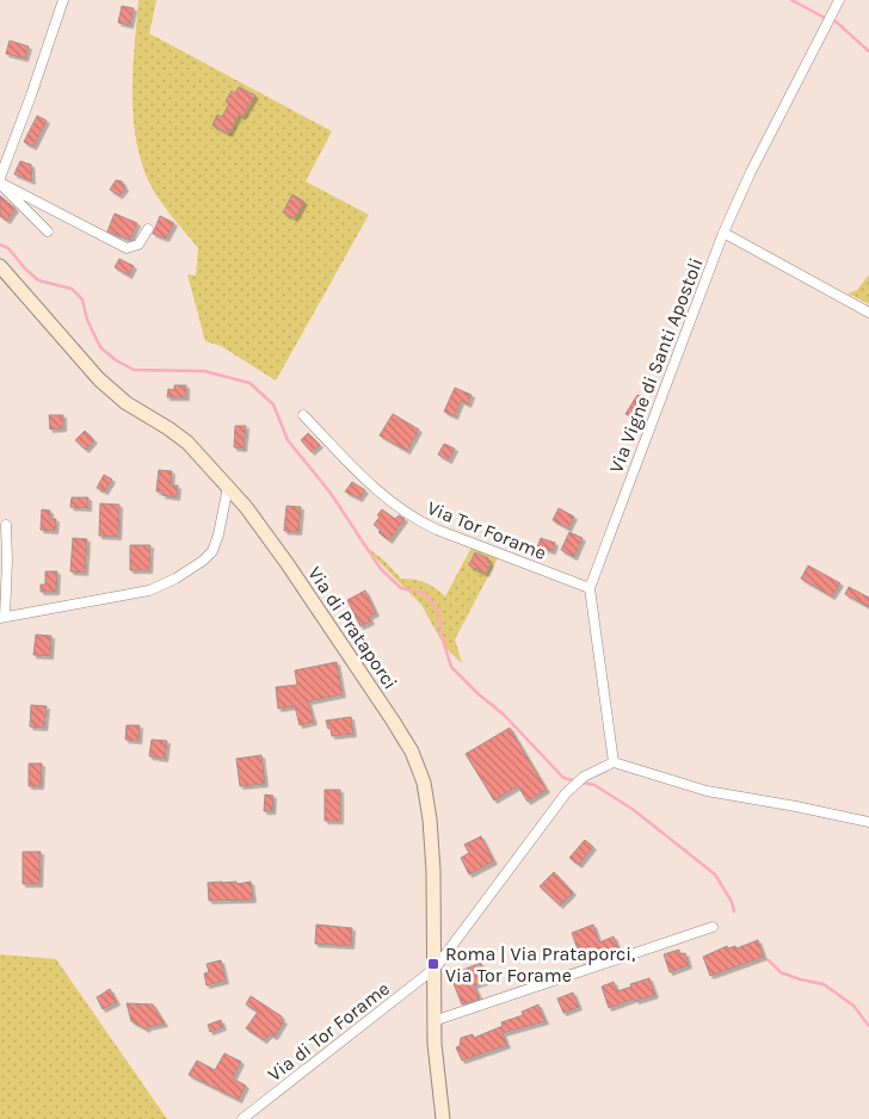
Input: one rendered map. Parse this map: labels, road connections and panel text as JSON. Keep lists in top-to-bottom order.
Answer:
{
  "streets": {
    "street": [
      "Via Vigne di Santi Apostoli",
      "Via Tor Forame",
      "Via di Prataporci",
      "Via di Tor Forame"
    ]
  },
  "crossings": [
    ["Via Vigne di Santi Apostoli", "Via Tor Forame"],
    ["Via Vigne di Santi Apostoli", "Via di Tor Forame"],
    ["Via di Prataporci", "Via di Tor Forame"]
  ],
  "places": {
    "transit": ["Roma | Via Prataporci, Via Tor Forame"]
  }
}
